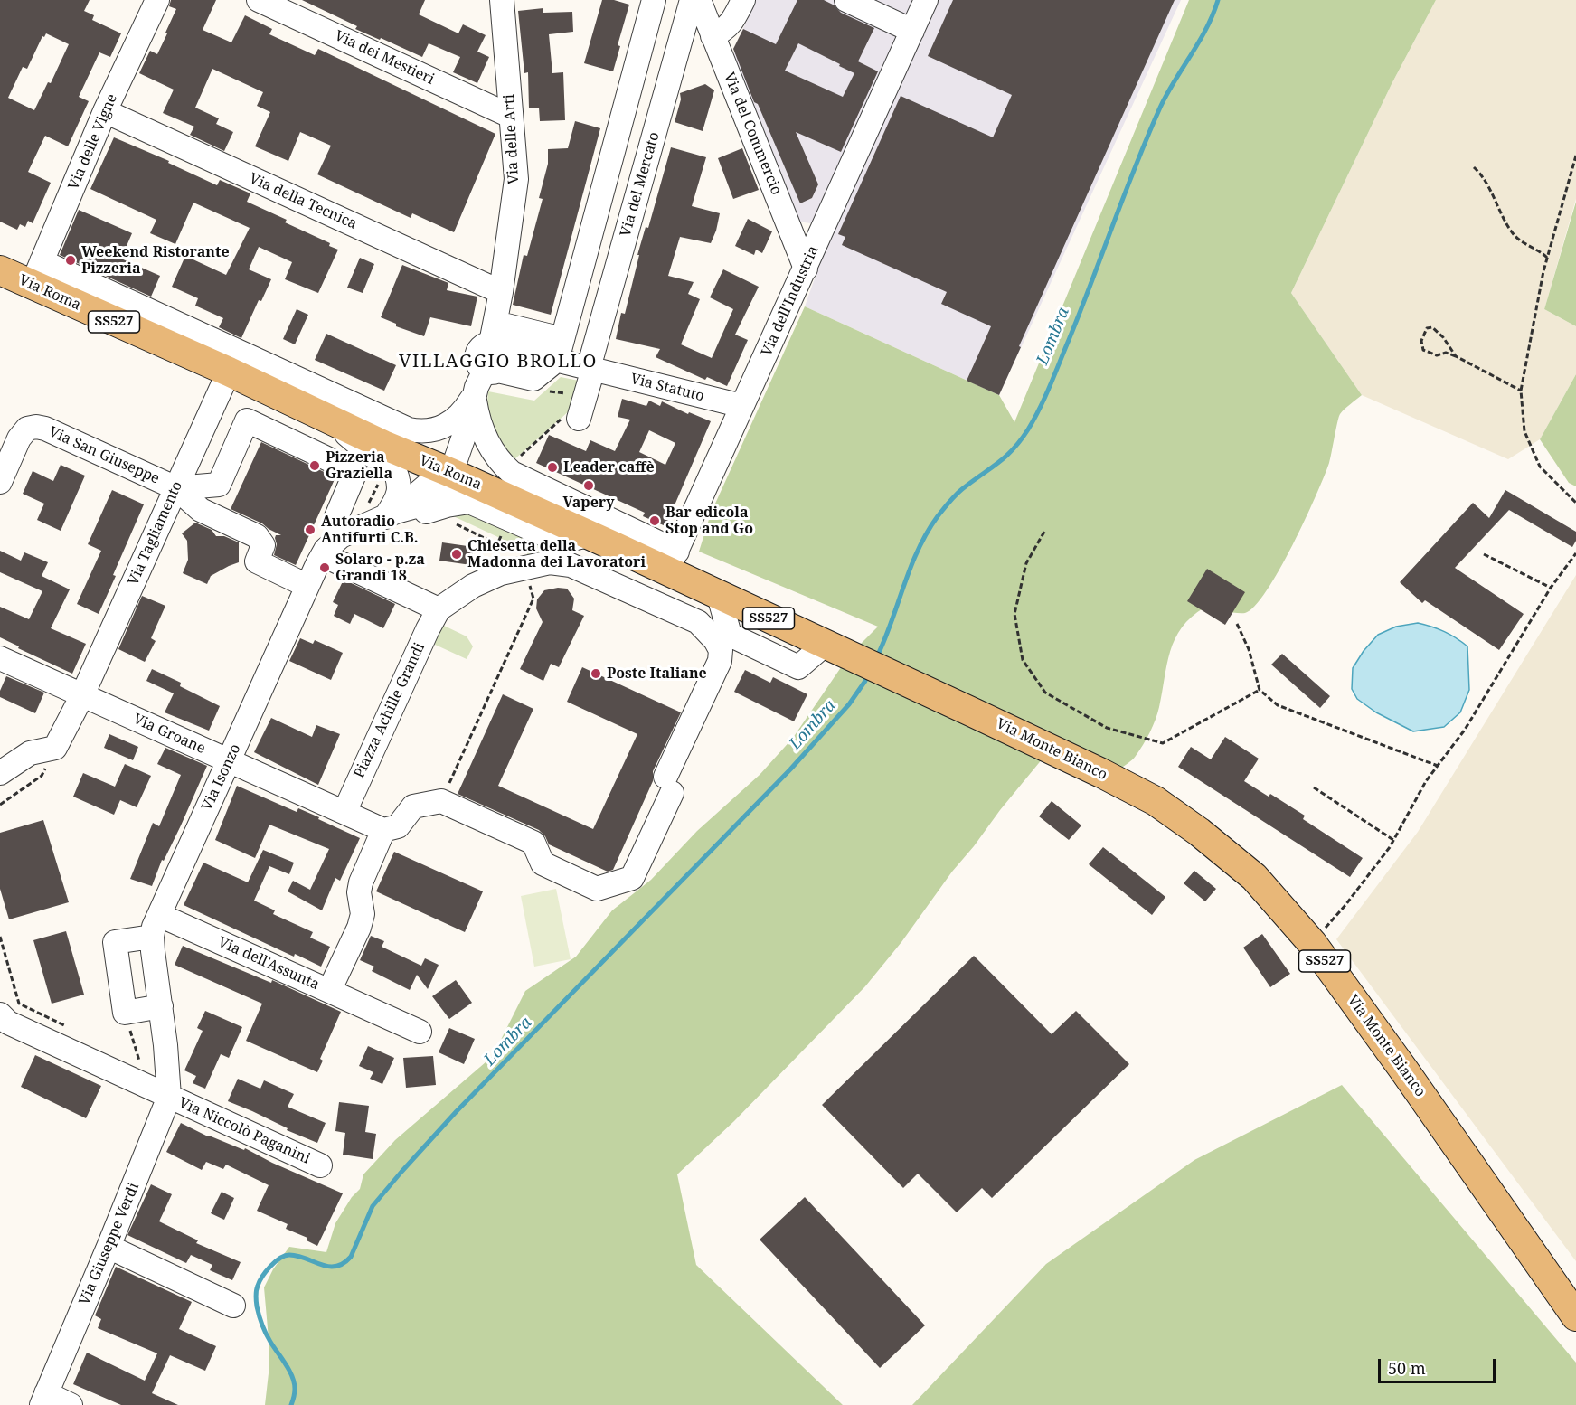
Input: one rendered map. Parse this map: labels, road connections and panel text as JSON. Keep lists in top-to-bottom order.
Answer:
{
  "streets": {
    "main road": ["Via Roma", "SS527", "Via Monte Bianco"],
    "street": [
      "Via dei Mestieri",
      "Via del Commercio",
      "Via delle Arti",
      "Via delle Vigne",
      "Via del Mercato",
      "Via della Tecnica",
      "Via dell'Industria",
      "Via Statuto",
      "Via San Giuseppe",
      "Via Tagliamento",
      "Piazza Achille Grandi",
      "Via Groane",
      "Via Isonzo",
      "Via dell'Assunta",
      "Via Niccolò Paganini",
      "Via Giuseppe Verdi"
    ]
  },
  "crossings": [
    ["Via dei Mestieri", "Via delle Arti"],
    ["Via del Commercio", "Via dell'Industria"],
    ["Via delle Arti", "Via della Tecnica"],
    ["Via delle Arti", "Via Statuto"],
    ["Via delle Vigne", "Via della Tecnica"],
    ["Via delle Vigne", "Via Roma"],
    ["Via del Mercato", "Via Statuto"],
    ["Via Roma", "Via dell'Industria"],
    ["Via Roma", "Via Tagliamento"],
    ["Via Roma", "Via Monte Bianco"],
    ["Via dell'Industria", "Via Statuto"],
    ["Via San Giuseppe", "Via Tagliamento"],
    ["Via Tagliamento", "Via Groane"],
    ["Piazza Achille Grandi", "Via Groane"],
    ["Via Groane", "Via Isonzo"],
    ["Via Isonzo", "Via dell'Assunta"],
    ["Via Isonzo", "Via Niccolò Paganini"],
    ["Via Isonzo", "Via Giuseppe Verdi"],
    ["Via Niccolò Paganini", "Via Giuseppe Verdi"]
  ],
  "districts": ["VILLAGGIO BROLLO"],
  "water": ["Lombra"],
  "places": [
    "Weekend Ristorante Pizzeria",
    "Pizzeria Graziella",
    "Leader caffè",
    "Vapery",
    "Bar edicola Stop and Go",
    "Autoradio Antifurti C.B.",
    "Chiesetta della Madonna dei Lavoratori",
    "Solaro - p.za Grandi 18",
    "Poste Italiane"
  ],
  "scale_bar": "50 m"
}
